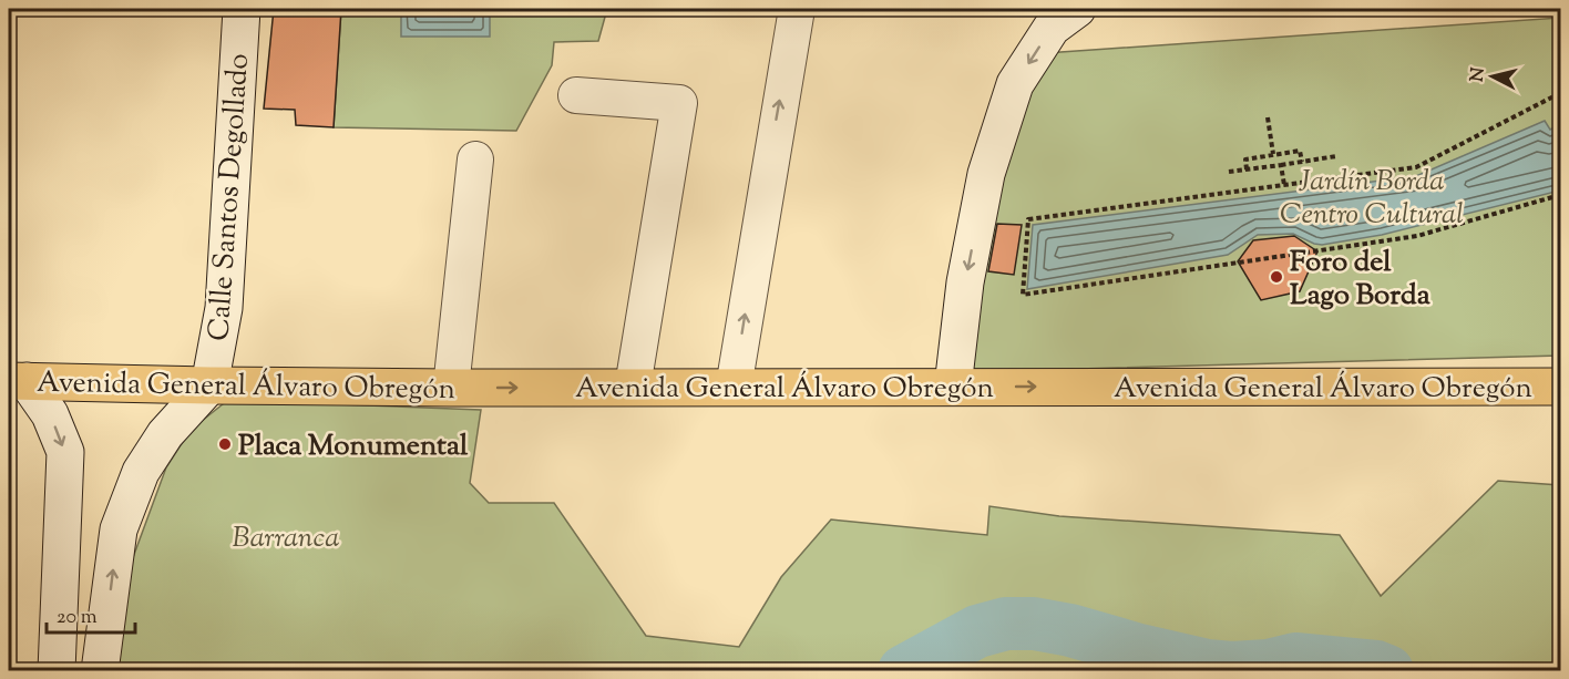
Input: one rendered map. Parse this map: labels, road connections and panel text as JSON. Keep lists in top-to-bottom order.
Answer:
{
  "streets": {
    "main road": ["Avenida General Álvaro Obregón"],
    "street": ["Calle Santos Degollado"]
  },
  "crossings": [
    ["Calle Santos Degollado", "Avenida General Álvaro Obregón"]
  ],
  "one_way": ["Avenida General Álvaro Obregón"],
  "parks": ["Jardín Borda Centro Cultural", "Barranca"],
  "places": ["Foro del Lago Borda", "Placa Monumental"],
  "scale_bar": "20 m",
  "north": "left"
}
